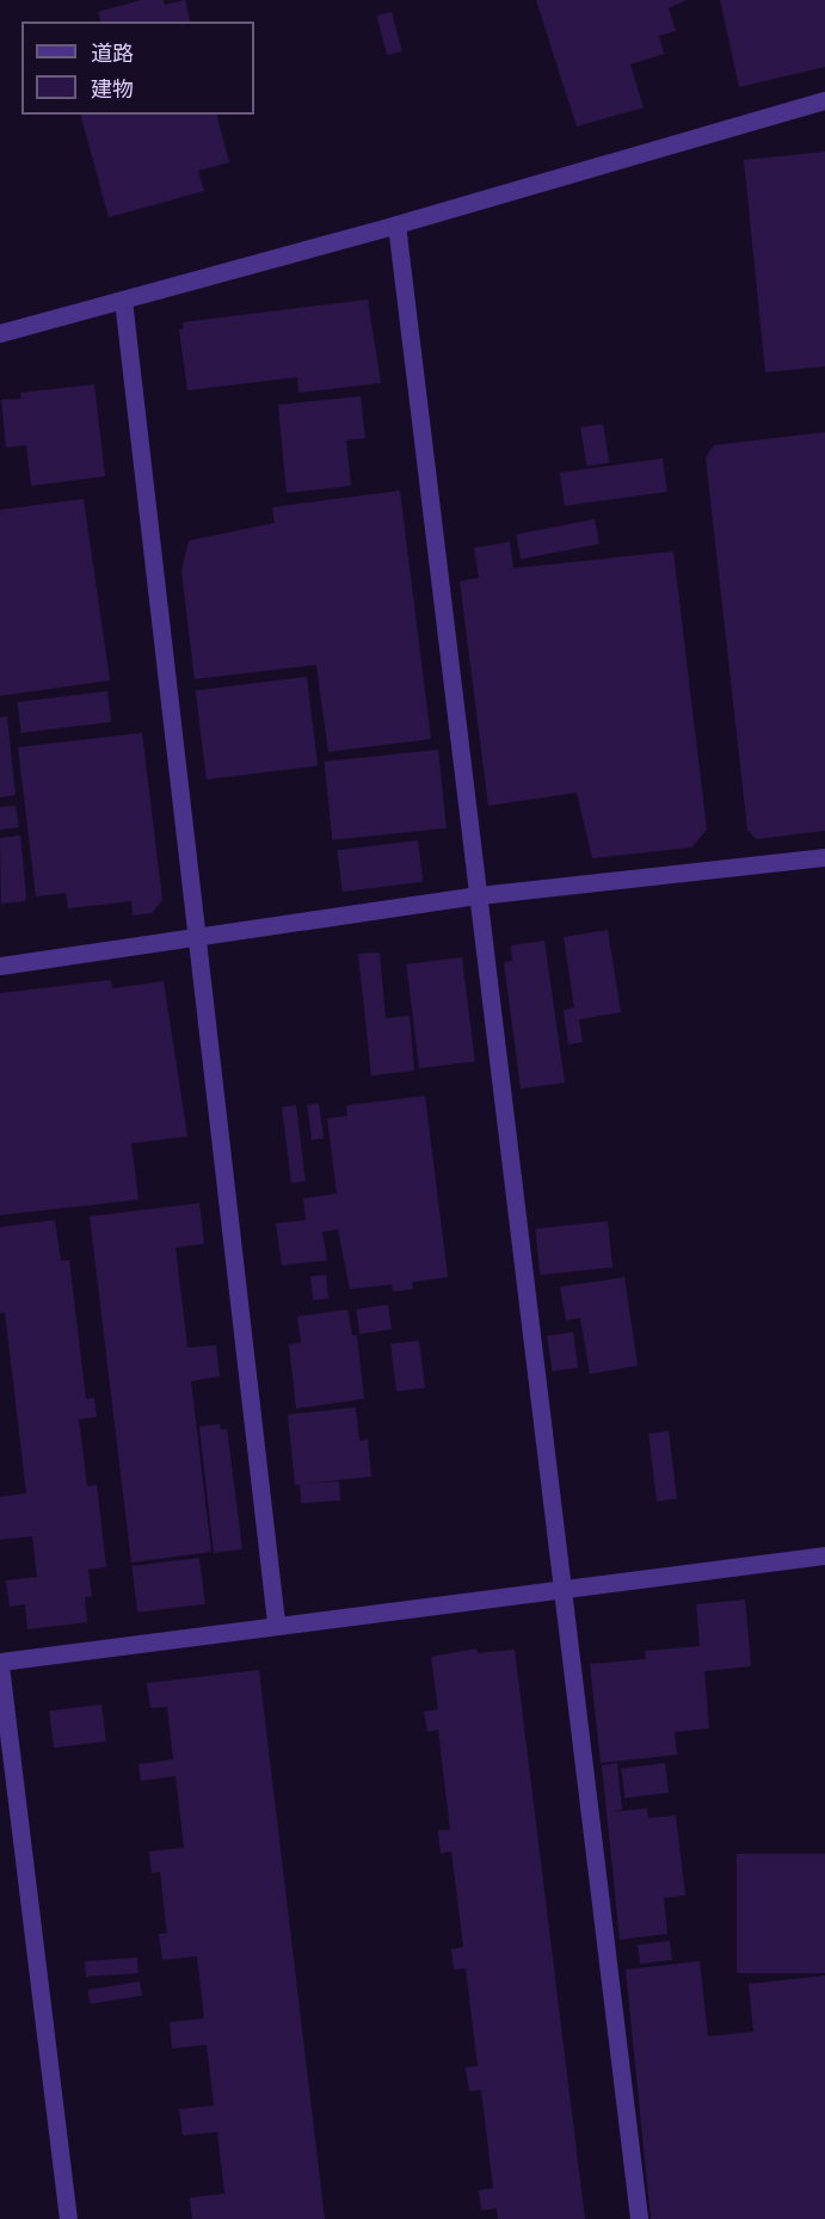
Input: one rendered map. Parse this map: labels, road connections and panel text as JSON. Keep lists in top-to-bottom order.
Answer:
{
  "legend": ["道路", "建物"]
}
